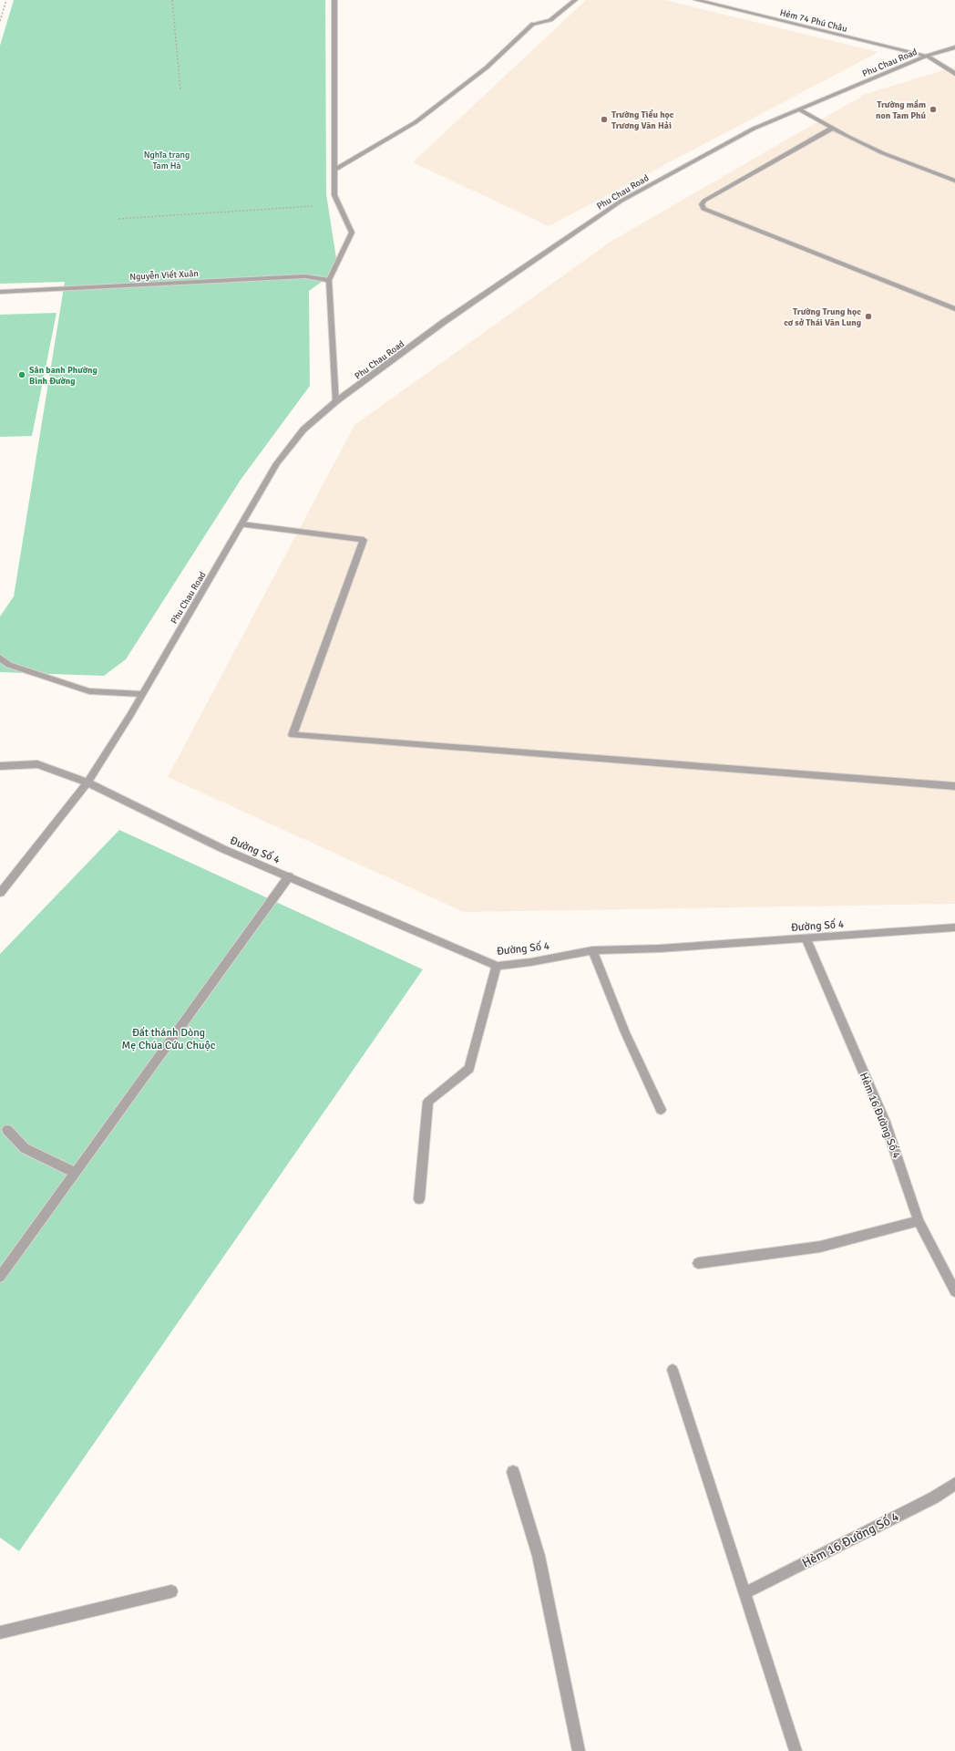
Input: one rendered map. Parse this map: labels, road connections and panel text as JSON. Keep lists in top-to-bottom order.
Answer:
{
  "streets": {
    "street": [
      "Hẻm 74 Phú Châu",
      "Phu Chau Road",
      "Nguyễn Viết Xuân",
      "Đường Số 4",
      "Hẻm 16 Đường Số 4"
    ]
  },
  "crossings": [
    ["Hẻm 74 Phú Châu", "Phu Chau Road"],
    ["Phu Chau Road", "Đường Số 4"],
    ["Đường Số 4", "Hẻm 16 Đường Số 4"]
  ],
  "parks": ["Nghĩa trang Tam Hà", "Đất thánh Dòng Mẹ Chúa Cứu Chuộc"],
  "places": [
    "Trường mầm non Tam Phú",
    "Trường Tiểu học Trương Văn Hải",
    "Trường Trung học cơ sở Thái Văn Lung",
    "Sân banh Phường Bình Đường"
  ]
}
